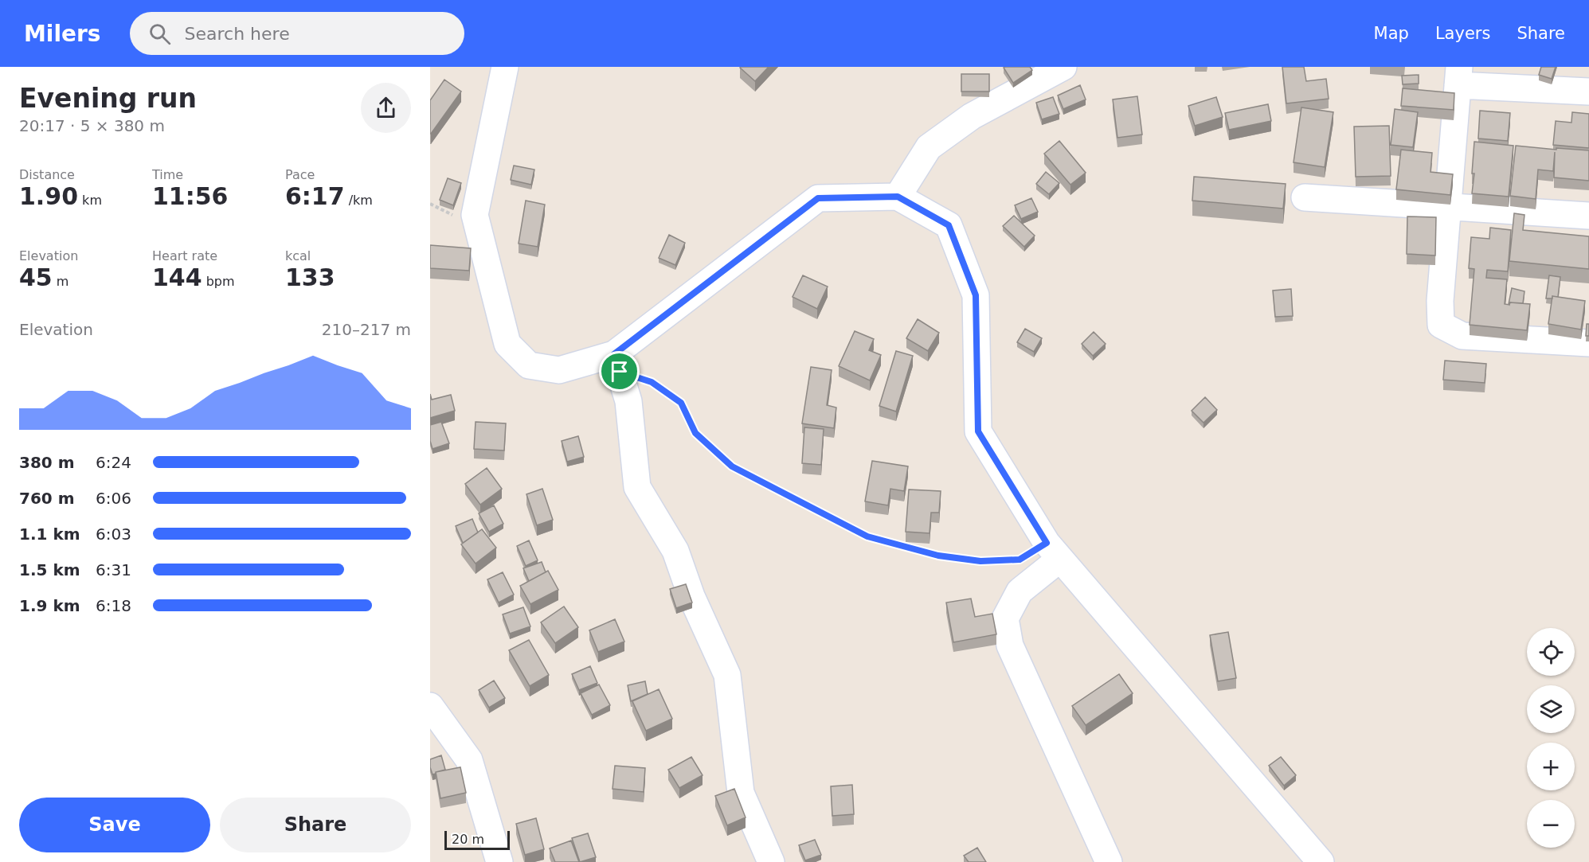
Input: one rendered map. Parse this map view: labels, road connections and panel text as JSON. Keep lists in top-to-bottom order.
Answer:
{
  "scale_bar": "20 m",
  "page": {
    "header": "Milers",
    "search": "Search here",
    "nav": ["Map", "Layers", "Share"],
    "heading": ["Evening run", "20:17 · 5 × 380 m"],
    "stats": [
      ["Distance", "1.90 km"],
      ["Time", "11:56"],
      ["Pace", "6:17 /km"],
      ["Elevation", "45 m"],
      ["Heart rate", "144 bpm"],
      ["kcal", "133"]
    ],
    "chart": ["Elevation", "210–217 m"],
    "list": [
      {
        "name": "380 m",
        "note": "6:24"
      },
      {
        "name": "760 m",
        "note": "6:06"
      },
      {
        "name": "1.1 km",
        "note": "6:03"
      },
      {
        "name": "1.5 km",
        "note": "6:31"
      },
      {
        "name": "1.9 km",
        "note": "6:18"
      }
    ],
    "map_buttons": ["+", "−"],
    "buttons": ["Save", "Share"],
    "scale": "20 m"
  }
}
